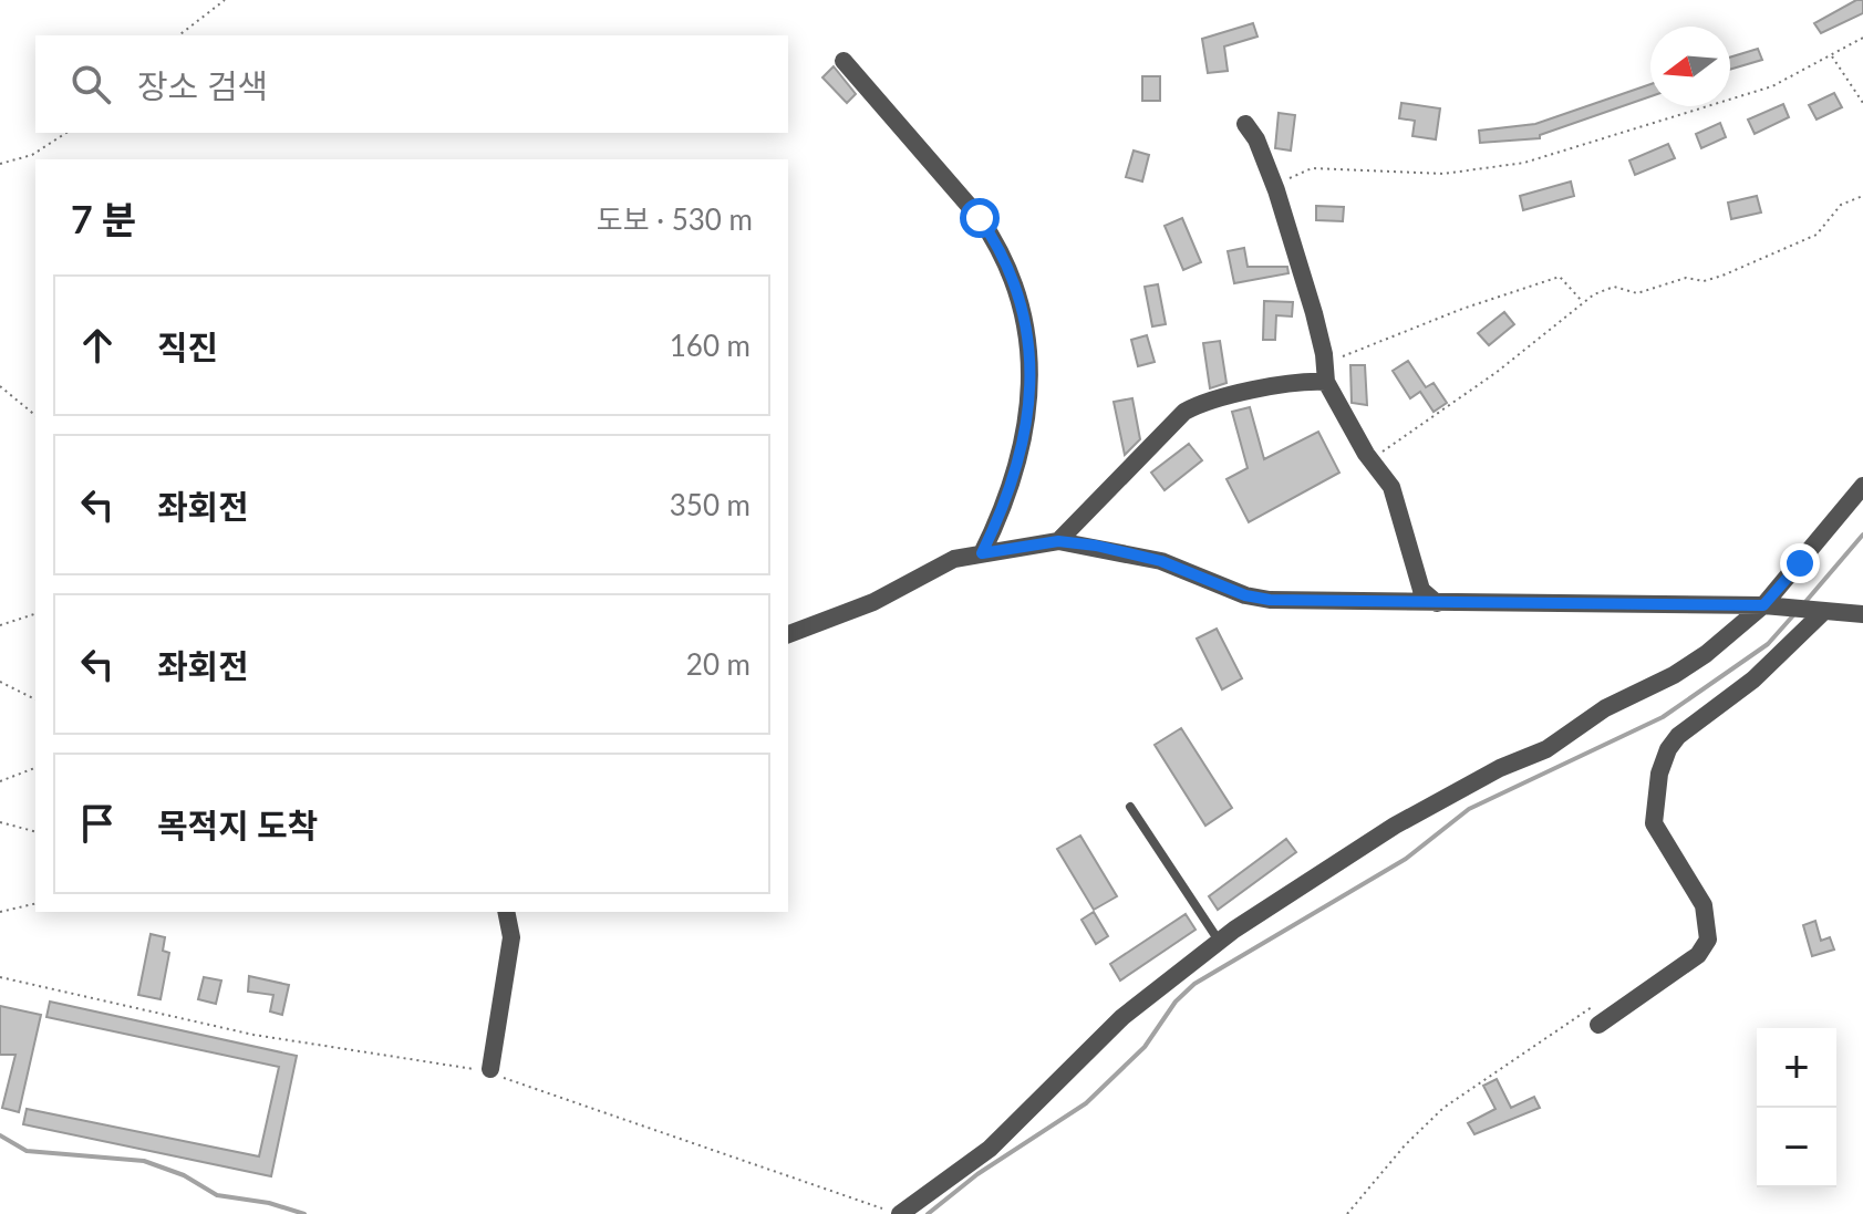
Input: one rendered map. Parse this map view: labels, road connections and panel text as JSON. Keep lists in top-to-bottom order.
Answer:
{
  "north": "left",
  "page": {
    "search": "장소 검색",
    "heading": ["7 분", "도보 · 530 m"],
    "list": [
      ["직진", "160 m"],
      ["좌회전", "350 m"],
      ["좌회전", "20 m"],
      "목적지 도착"
    ],
    "map_buttons": ["+", "−"]
  }
}
